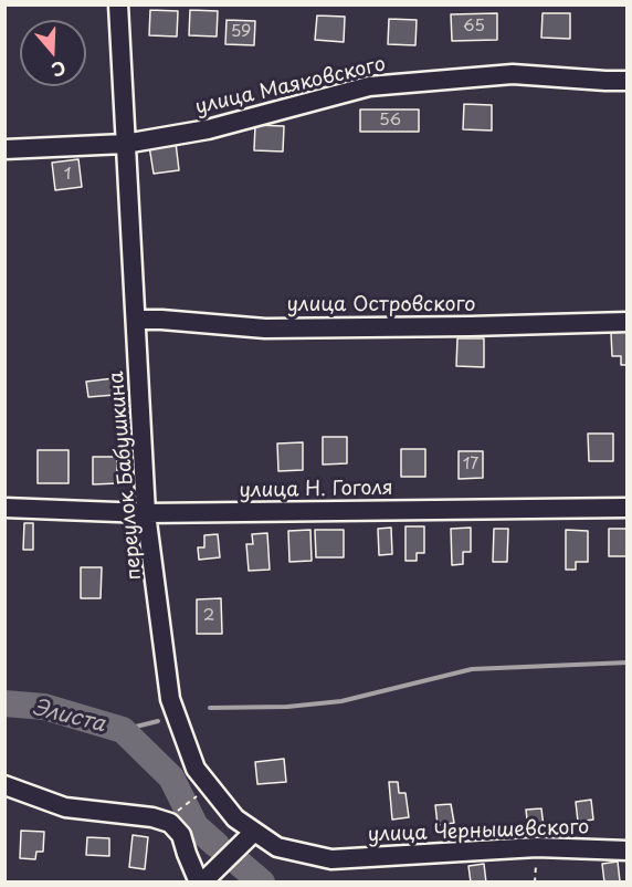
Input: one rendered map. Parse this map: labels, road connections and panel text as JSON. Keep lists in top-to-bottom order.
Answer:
{
  "streets": {
    "street": [
      "улица Маяковского",
      "улица Островского",
      "переулок Бабушкина",
      "улица Н. Гоголя",
      "улица Чернышевского"
    ]
  },
  "crossings": [
    ["улица Маяковского", "переулок Бабушкина"],
    ["улица Островского", "переулок Бабушкина"],
    ["переулок Бабушкина", "улица Н. Гоголя"],
    ["переулок Бабушкина", "улица Чернышевского"]
  ],
  "water": ["Элиста"],
  "house_numbers": [
    "65",
    "59",
    "56",
    "1",
    "17",
    "2"
  ],
  "north": "bottom"
}
